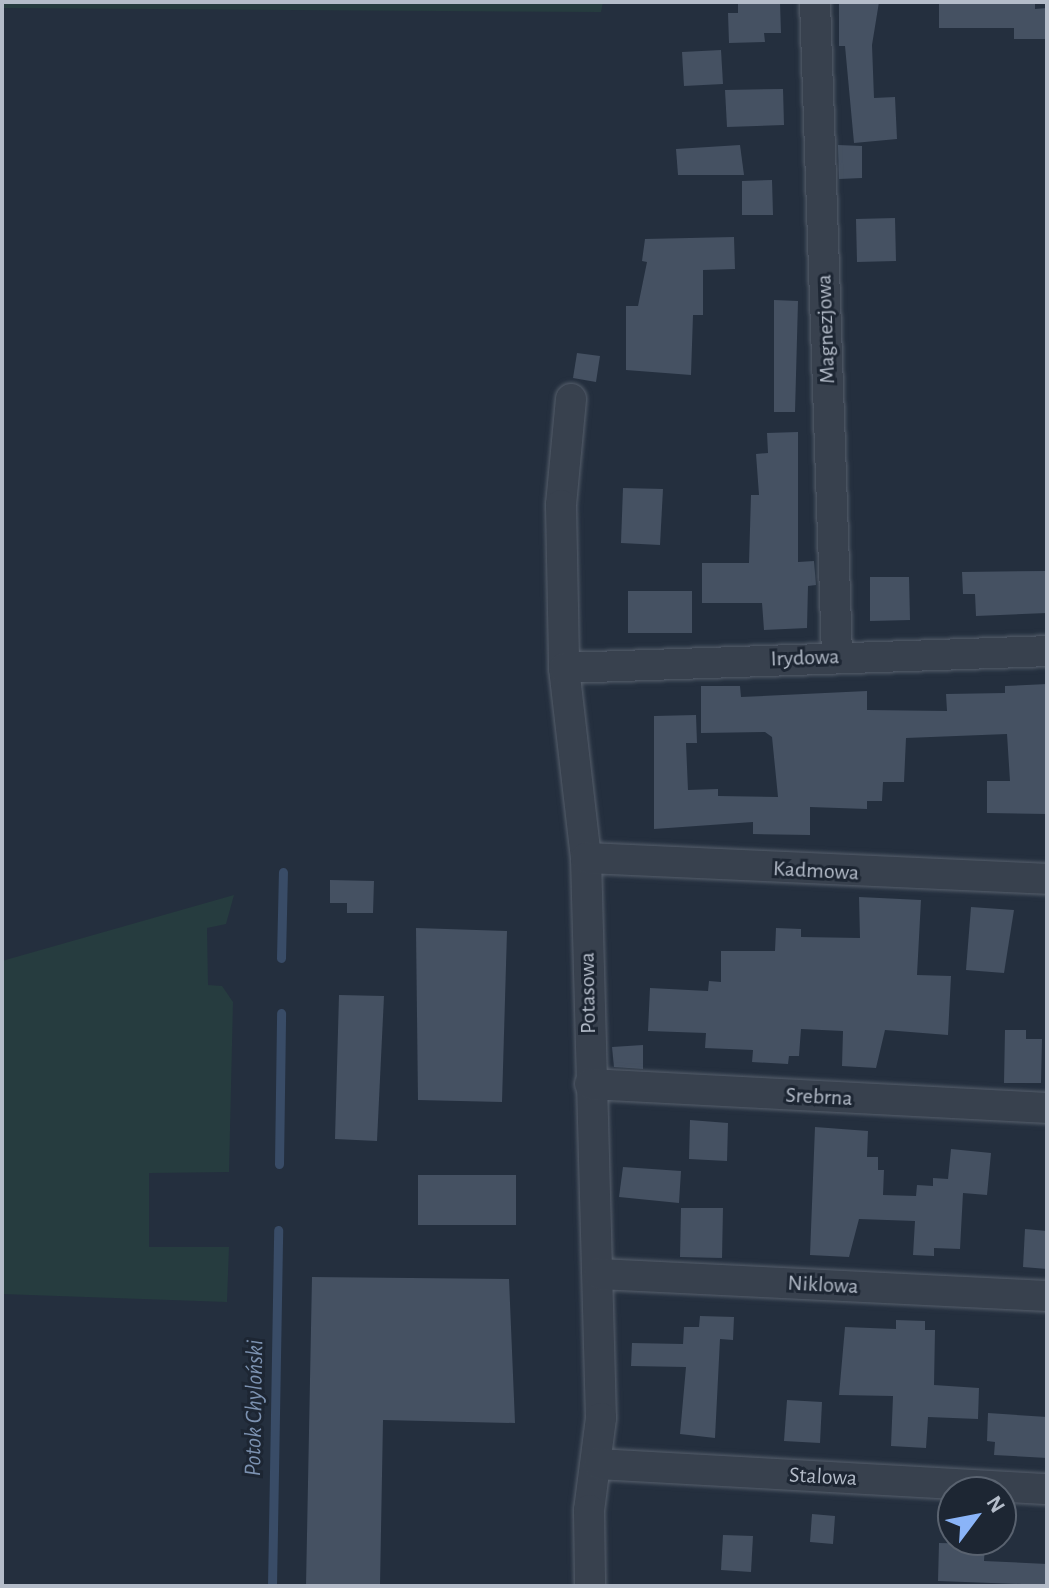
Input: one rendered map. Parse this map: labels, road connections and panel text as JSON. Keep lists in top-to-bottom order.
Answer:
{
  "streets": {
    "street": [
      "Magnezjowa",
      "Irydowa",
      "Kadmowa",
      "Potasowa",
      "Srebrna",
      "Niklowa",
      "Stalowa"
    ]
  },
  "crossings": [
    ["Magnezjowa", "Irydowa"],
    ["Irydowa", "Potasowa"],
    ["Kadmowa", "Potasowa"],
    ["Potasowa", "Srebrna"],
    ["Potasowa", "Niklowa"],
    ["Potasowa", "Stalowa"]
  ],
  "water": ["Potok Chyloński"],
  "north": "top right"
}
